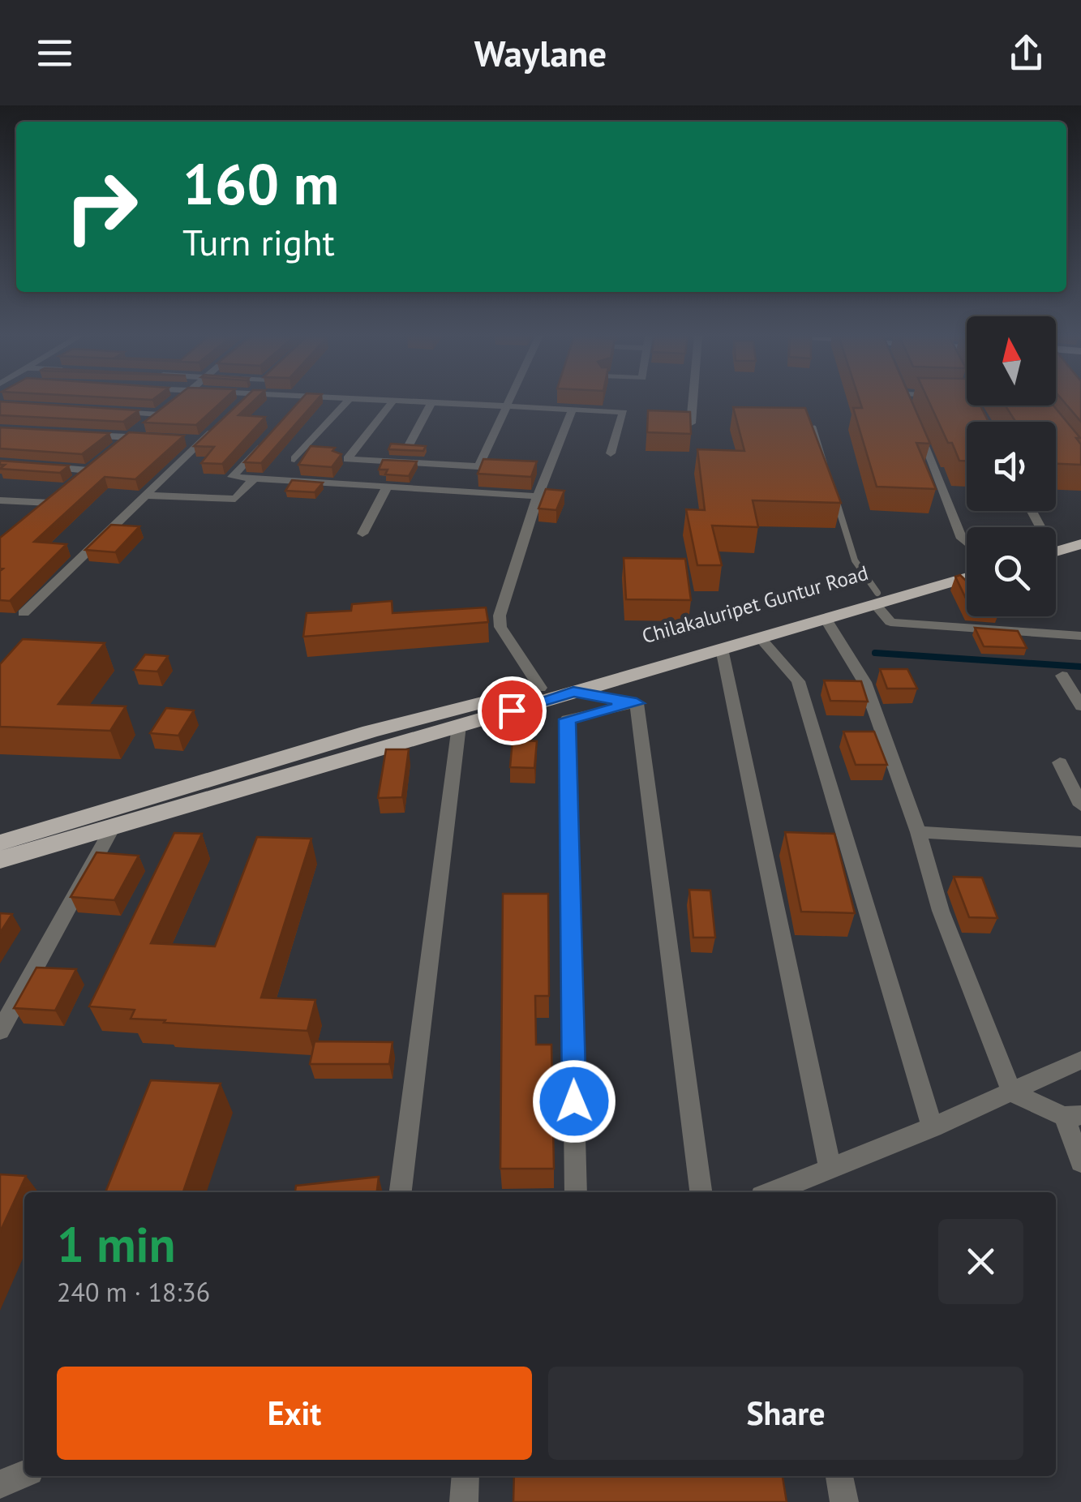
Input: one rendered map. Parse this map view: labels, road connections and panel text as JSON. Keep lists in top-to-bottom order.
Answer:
{
  "streets": {
    "highway": ["Chilakaluripet Guntur Road"]
  },
  "north": "top",
  "page": {
    "header": "Waylane",
    "turn": ["160 m", "Turn right"],
    "heading": ["1 min", "240 m · 18:36"],
    "buttons": ["Exit", "Share"]
  }
}
